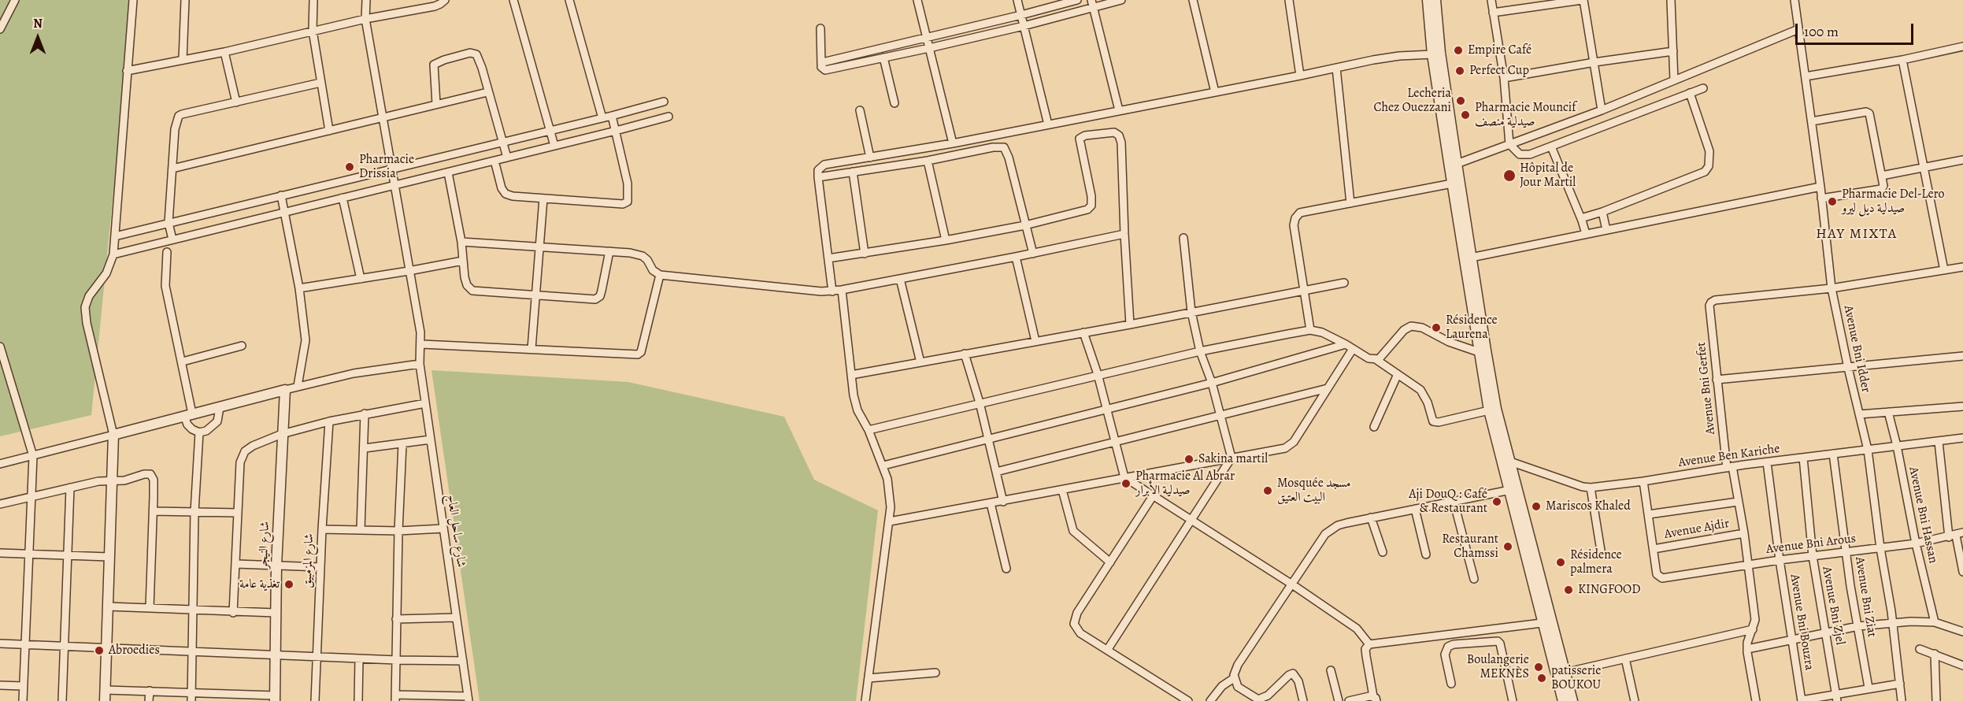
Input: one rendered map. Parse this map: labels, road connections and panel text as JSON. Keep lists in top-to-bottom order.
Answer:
{
  "streets": {
    "street": [
      "Avenue Bni Idder",
      "Avenue Bni Gerfet",
      "Avenue Ben Kariche",
      "Avenue Bni Hassan",
      "Avenue Ajdir",
      "شارع ساحل العاج",
      "Avenue Bni Arous",
      "شارع النيجر",
      "شارع المزمبيق",
      "Avenue Bni Ziat",
      "Avenue Bni Zjel",
      "Avenue Bni Bouzra"
    ]
  },
  "crossings": [
    ["Avenue Bni Idder", "Avenue Bni Gerfet"],
    ["Avenue Bni Idder", "Avenue Ben Kariche"],
    ["Avenue Bni Idder", "Avenue Bni Arous"],
    ["Avenue Bni Gerfet", "Avenue Ben Kariche"],
    ["Avenue Bni Gerfet", "Avenue Ajdir"],
    ["Avenue Bni Gerfet", "Avenue Bni Arous"],
    ["Avenue Ben Kariche", "Avenue Bni Hassan"],
    ["Avenue Ben Kariche", "Avenue Bni Ziat"],
    ["Avenue Ben Kariche", "Avenue Bni Zjel"],
    ["Avenue Ben Kariche", "Avenue Bni Bouzra"],
    ["Avenue Bni Hassan", "Avenue Bni Arous"],
    ["Avenue Ajdir", "Avenue Bni Arous"],
    ["Avenue Bni Arous", "Avenue Bni Ziat"],
    ["Avenue Bni Arous", "Avenue Bni Zjel"],
    ["Avenue Bni Arous", "Avenue Bni Bouzra"]
  ],
  "districts": ["HAY MIXTA"],
  "places": [
    "Empire Café",
    "Perfect Cup",
    "Lecheria Chez Ouezzani",
    "Pharmacie Mouncif صيدلية منصف",
    "Pharmacie Drissia",
    "Hôpital de Jour Martil",
    "Pharmacie Del-Lero صيدلية ديل ليرو",
    "Résidence Laurena",
    "Sakina martil",
    "Pharmacie Al Abrar صيدلية الأبرار",
    "Mosquée مسجد البيت العتيق",
    "Aji DouQ : Café & Restaurant",
    "Mariscos Khaled",
    "Restaurant Chamssi",
    "Résidence palmera",
    "تغذية عامة",
    "KINGFOOD",
    "Abroedies",
    "Boulangerie MEKNÈS",
    "patisserie BOUKOU"
  ],
  "scale_bar": "100 m",
  "north": "top"
}
